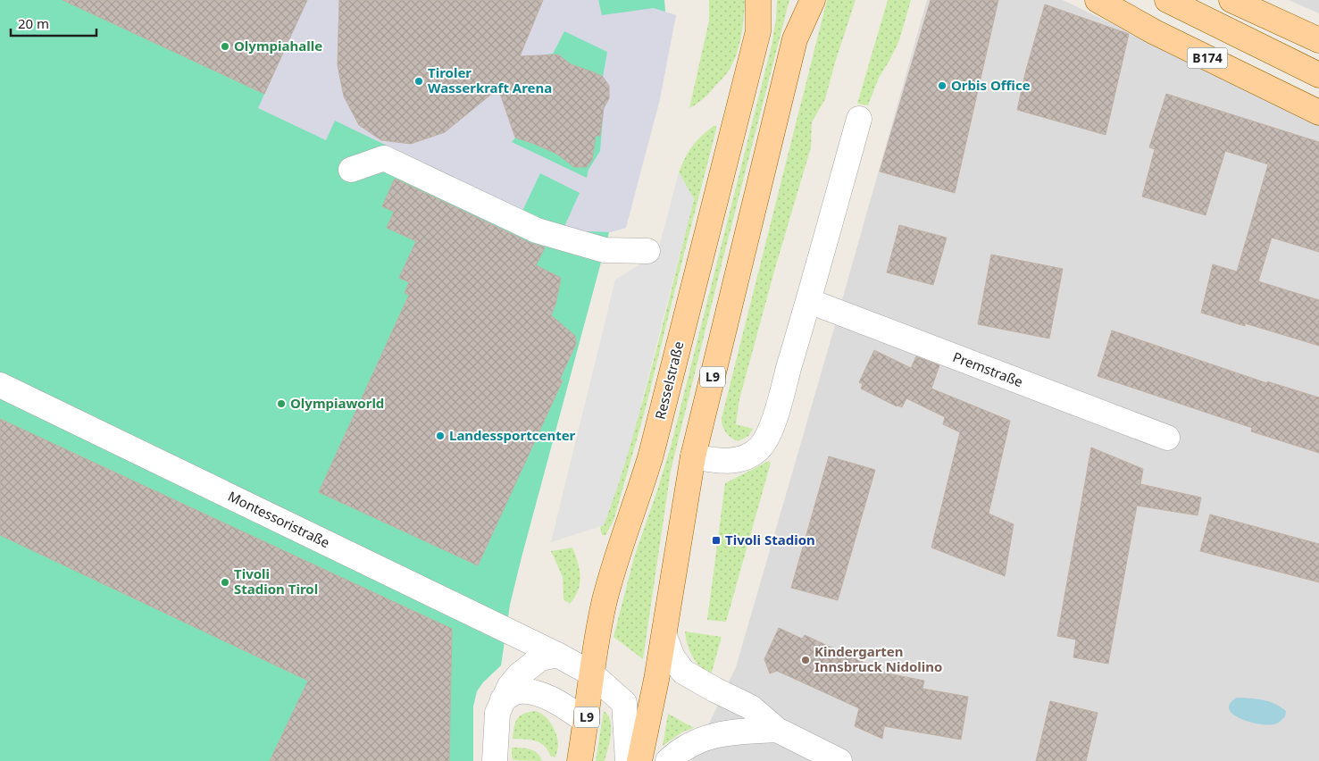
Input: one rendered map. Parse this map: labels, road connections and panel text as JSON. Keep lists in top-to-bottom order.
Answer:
{
  "streets": {
    "main road": ["B174", "L9", "Resselstraße"],
    "street": ["Premstraße", "Montessoristraße"]
  },
  "crossings": [
    ["Resselstraße", "Montessoristraße"]
  ],
  "places": {
    "other": [
      "Olympiahalle",
      "Tiroler Wasserkraft Arena",
      "Orbis Office",
      "Olympiaworld",
      "Landessportcenter",
      "Tivoli Stadion Tirol",
      "Kindergarten Innsbruck Nidolino"
    ],
    "transit": ["Tivoli Stadion"]
  },
  "scale_bar": "20 m"
}
